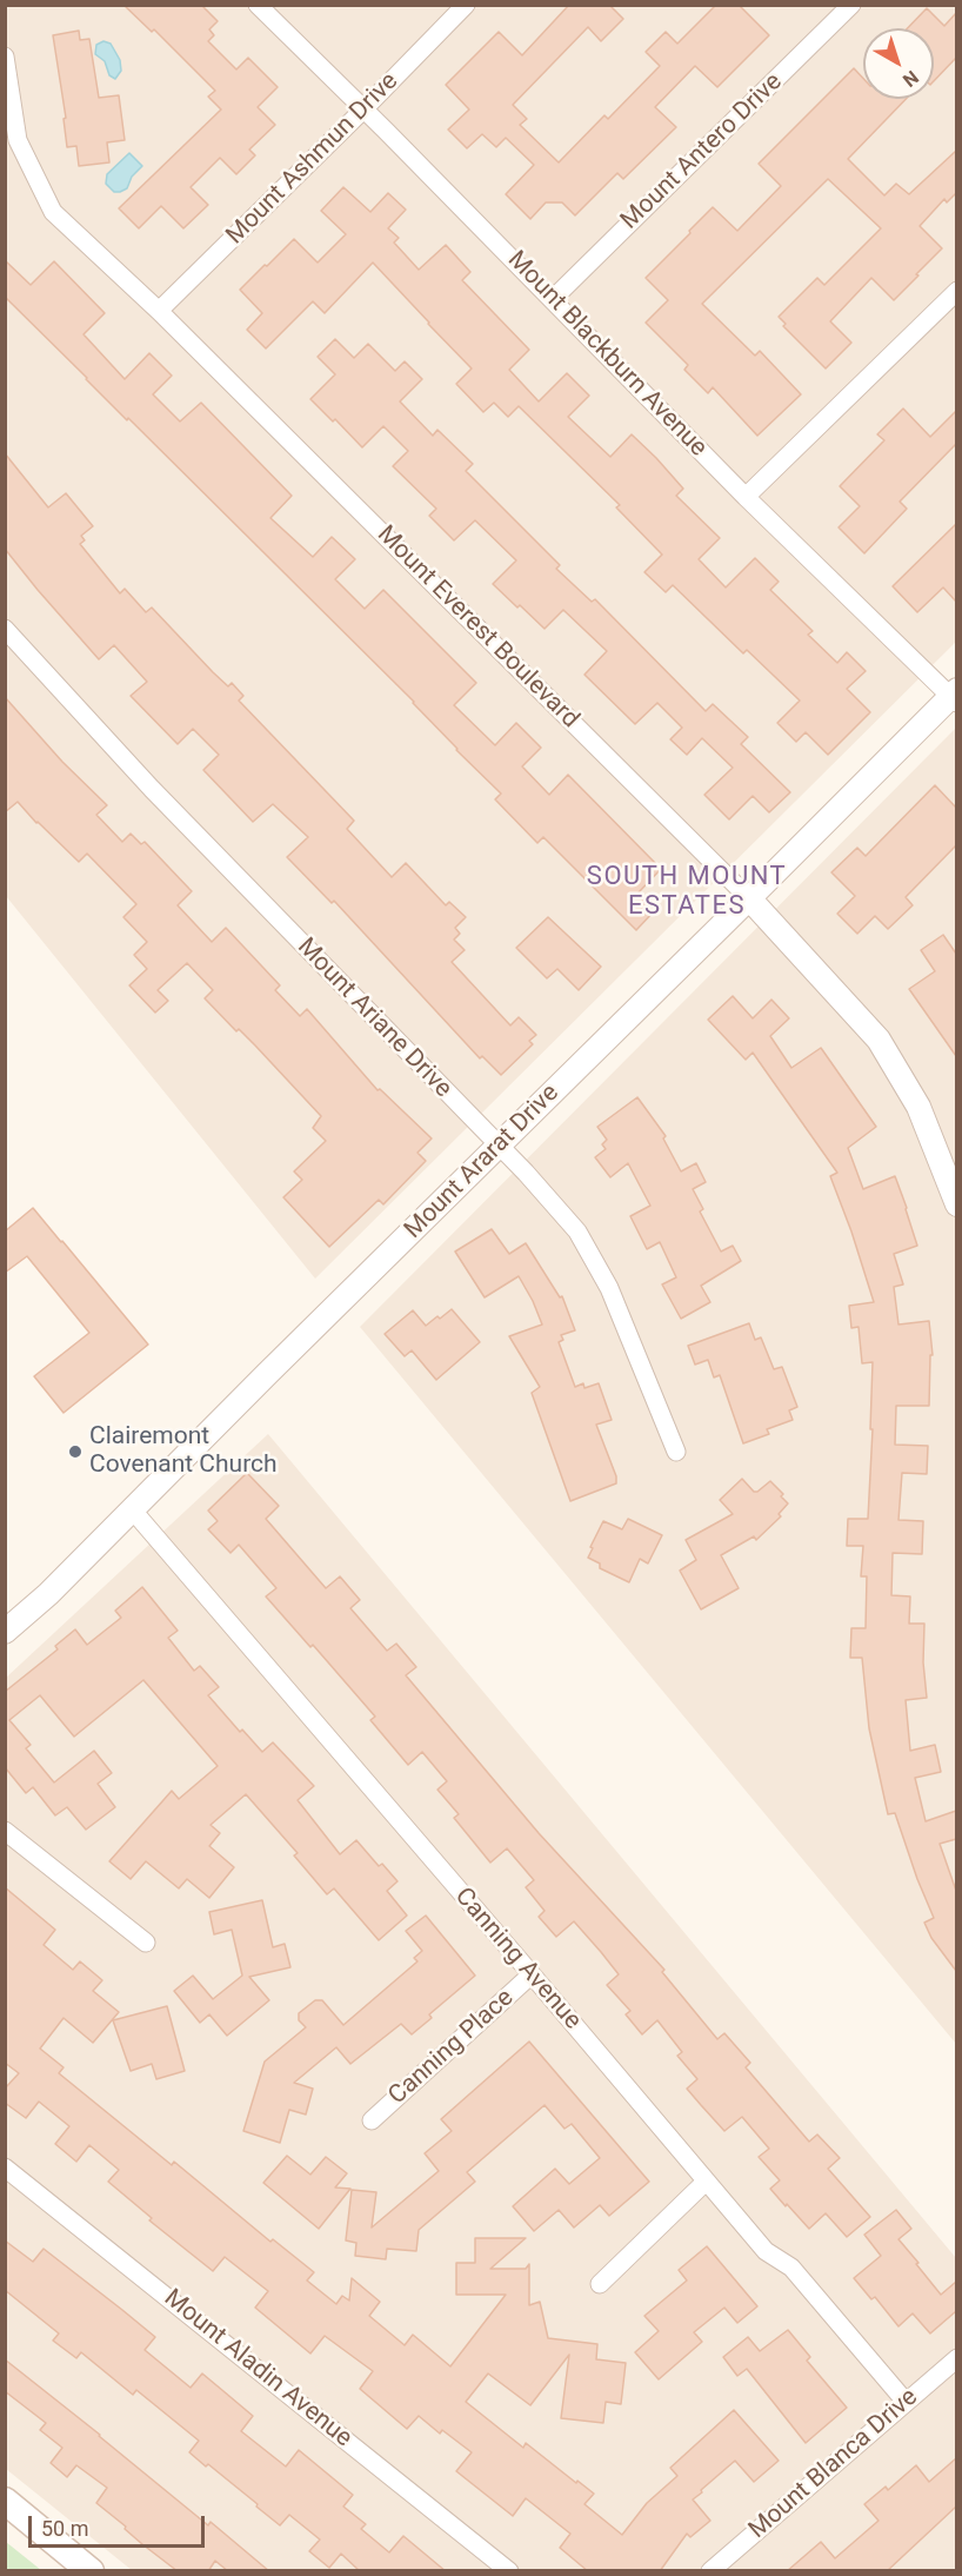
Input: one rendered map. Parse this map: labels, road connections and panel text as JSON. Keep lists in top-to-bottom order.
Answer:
{
  "streets": {
    "street": [
      "Mount Antero Drive",
      "Mount Ashmun Drive",
      "Mount Blackburn Avenue",
      "Mount Everest Boulevard",
      "Mount Ariane Drive",
      "Mount Ararat Drive",
      "Canning Avenue",
      "Canning Place",
      "Mount Aladin Avenue",
      "Mount Blanca Drive"
    ]
  },
  "crossings": [
    ["Mount Antero Drive", "Mount Blackburn Avenue"],
    ["Mount Ashmun Drive", "Mount Blackburn Avenue"],
    ["Mount Ashmun Drive", "Mount Everest Boulevard"],
    ["Mount Blackburn Avenue", "Mount Ararat Drive"],
    ["Mount Everest Boulevard", "Mount Ararat Drive"],
    ["Mount Ariane Drive", "Mount Ararat Drive"],
    ["Mount Ararat Drive", "Canning Avenue"],
    ["Canning Avenue", "Canning Place"],
    ["Canning Avenue", "Mount Blanca Drive"]
  ],
  "districts": ["SOUTH MOUNT ESTATES"],
  "places": ["Clairemont Covenant Church"],
  "scale_bar": "50 m",
  "north": "bottom right"
}
